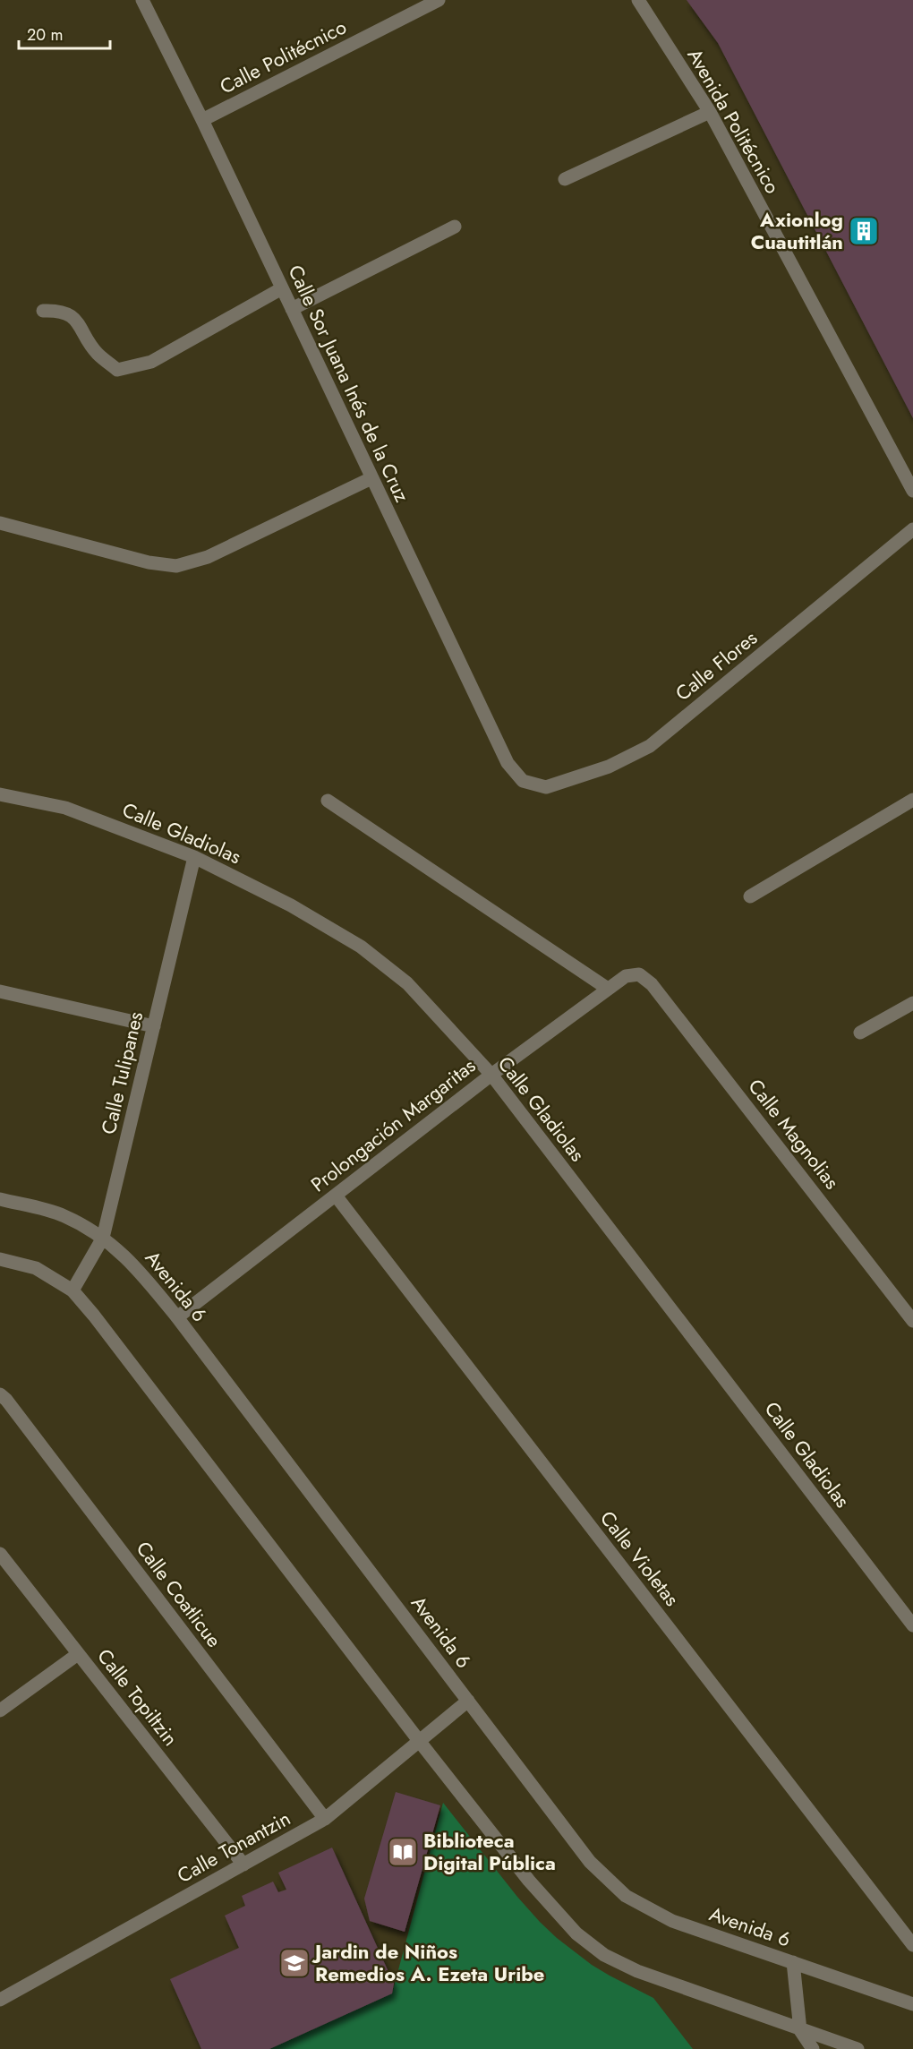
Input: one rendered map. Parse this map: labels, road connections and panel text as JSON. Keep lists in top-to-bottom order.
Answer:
{
  "streets": {
    "street": [
      "Calle Politécnico",
      "Avenida Politécnico",
      "Calle Sor Juana Inés de la Cruz",
      "Calle Flores",
      "Calle Gladiolas",
      "Calle Tulipanes",
      "Prolongación Margaritas",
      "Calle Magnolias",
      "Avenida 6",
      "Calle Violetas",
      "Calle Coatlicue",
      "Calle Topiltzin",
      "Calle Tonantzin"
    ]
  },
  "crossings": [
    ["Calle Politécnico", "Calle Sor Juana Inés de la Cruz"],
    ["Calle Sor Juana Inés de la Cruz", "Calle Flores"],
    ["Calle Gladiolas", "Calle Tulipanes"],
    ["Calle Gladiolas", "Prolongación Margaritas"],
    ["Calle Tulipanes", "Avenida 6"],
    ["Prolongación Margaritas", "Calle Magnolias"],
    ["Prolongación Margaritas", "Avenida 6"],
    ["Prolongación Margaritas", "Calle Violetas"],
    ["Avenida 6", "Calle Tonantzin"],
    ["Calle Coatlicue", "Calle Tonantzin"],
    ["Calle Topiltzin", "Calle Tonantzin"]
  ],
  "places": {
    "building": ["Axionlog Cuautitlán"],
    "library": ["Biblioteca Digital Pública"],
    "school or university": ["Jardin de Niños Remedios A. Ezeta Uribe"]
  },
  "scale_bar": "20 m"
}
